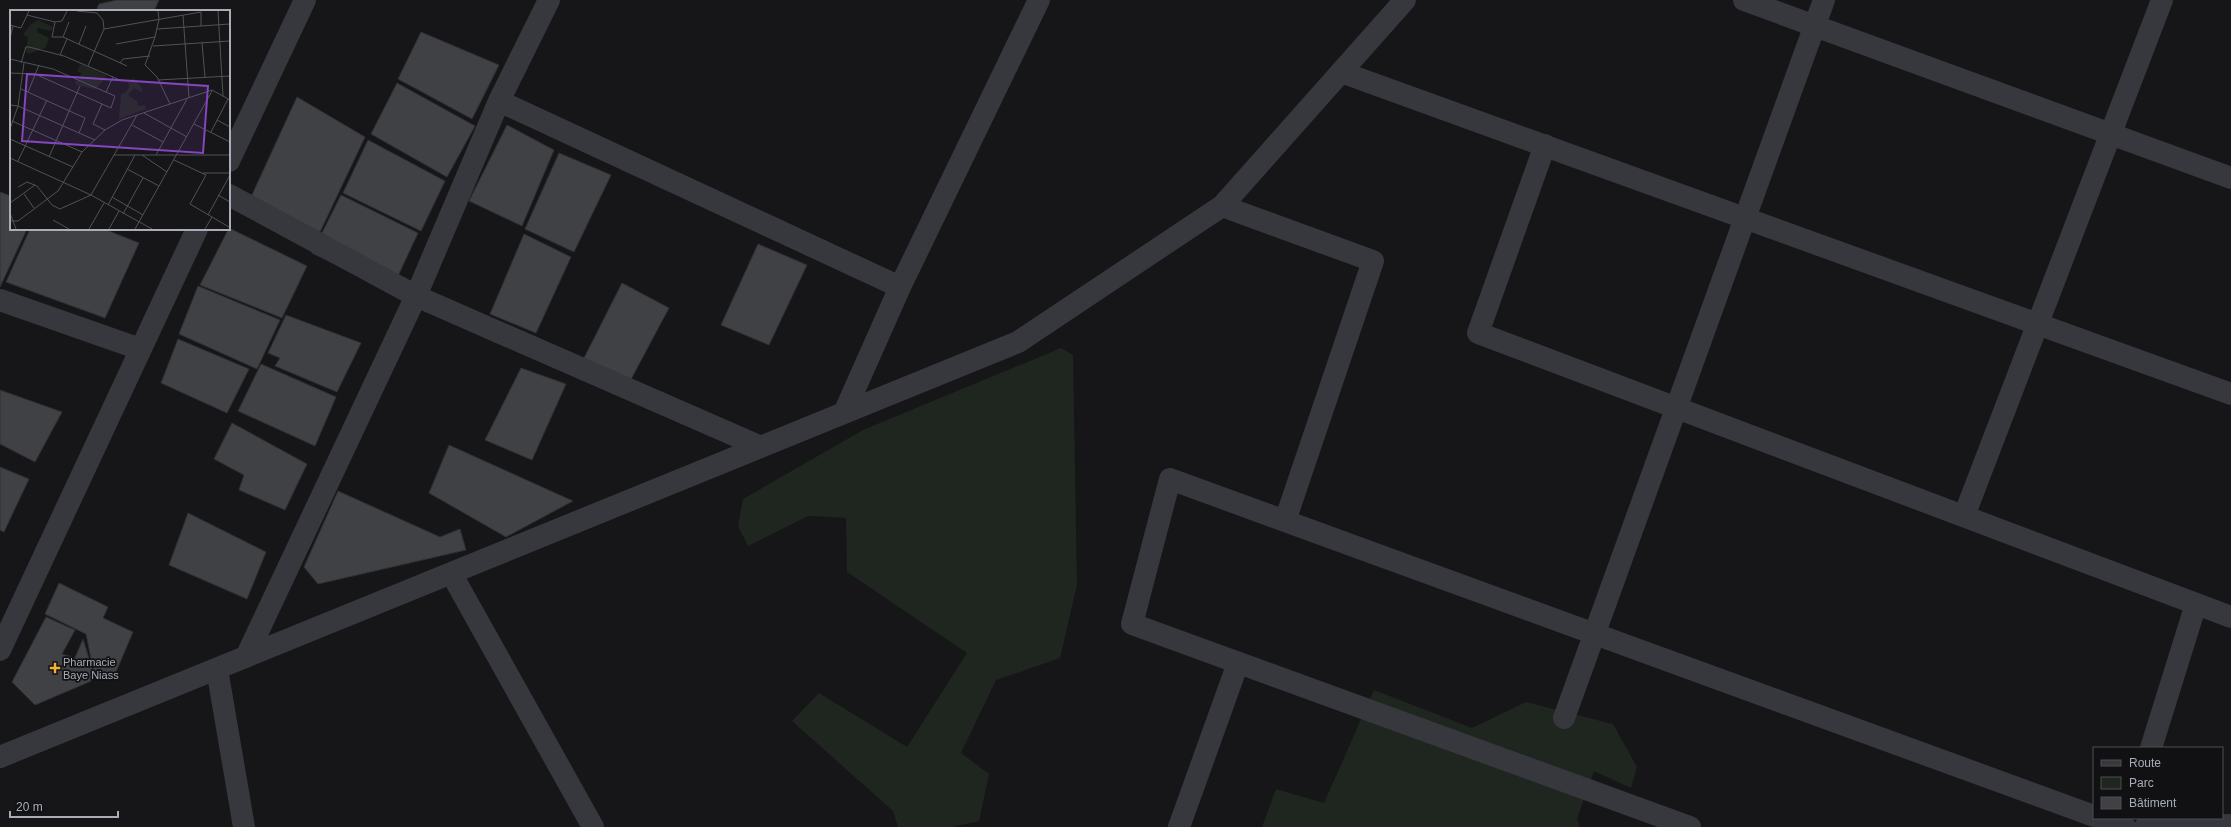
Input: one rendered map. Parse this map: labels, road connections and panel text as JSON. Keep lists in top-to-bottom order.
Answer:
{
  "places": {
    "health": ["Pharmacie Baye Niass"]
  },
  "legend": ["Route", "Parc", "Bâtiment"],
  "scale_bar": "20 m"
}
